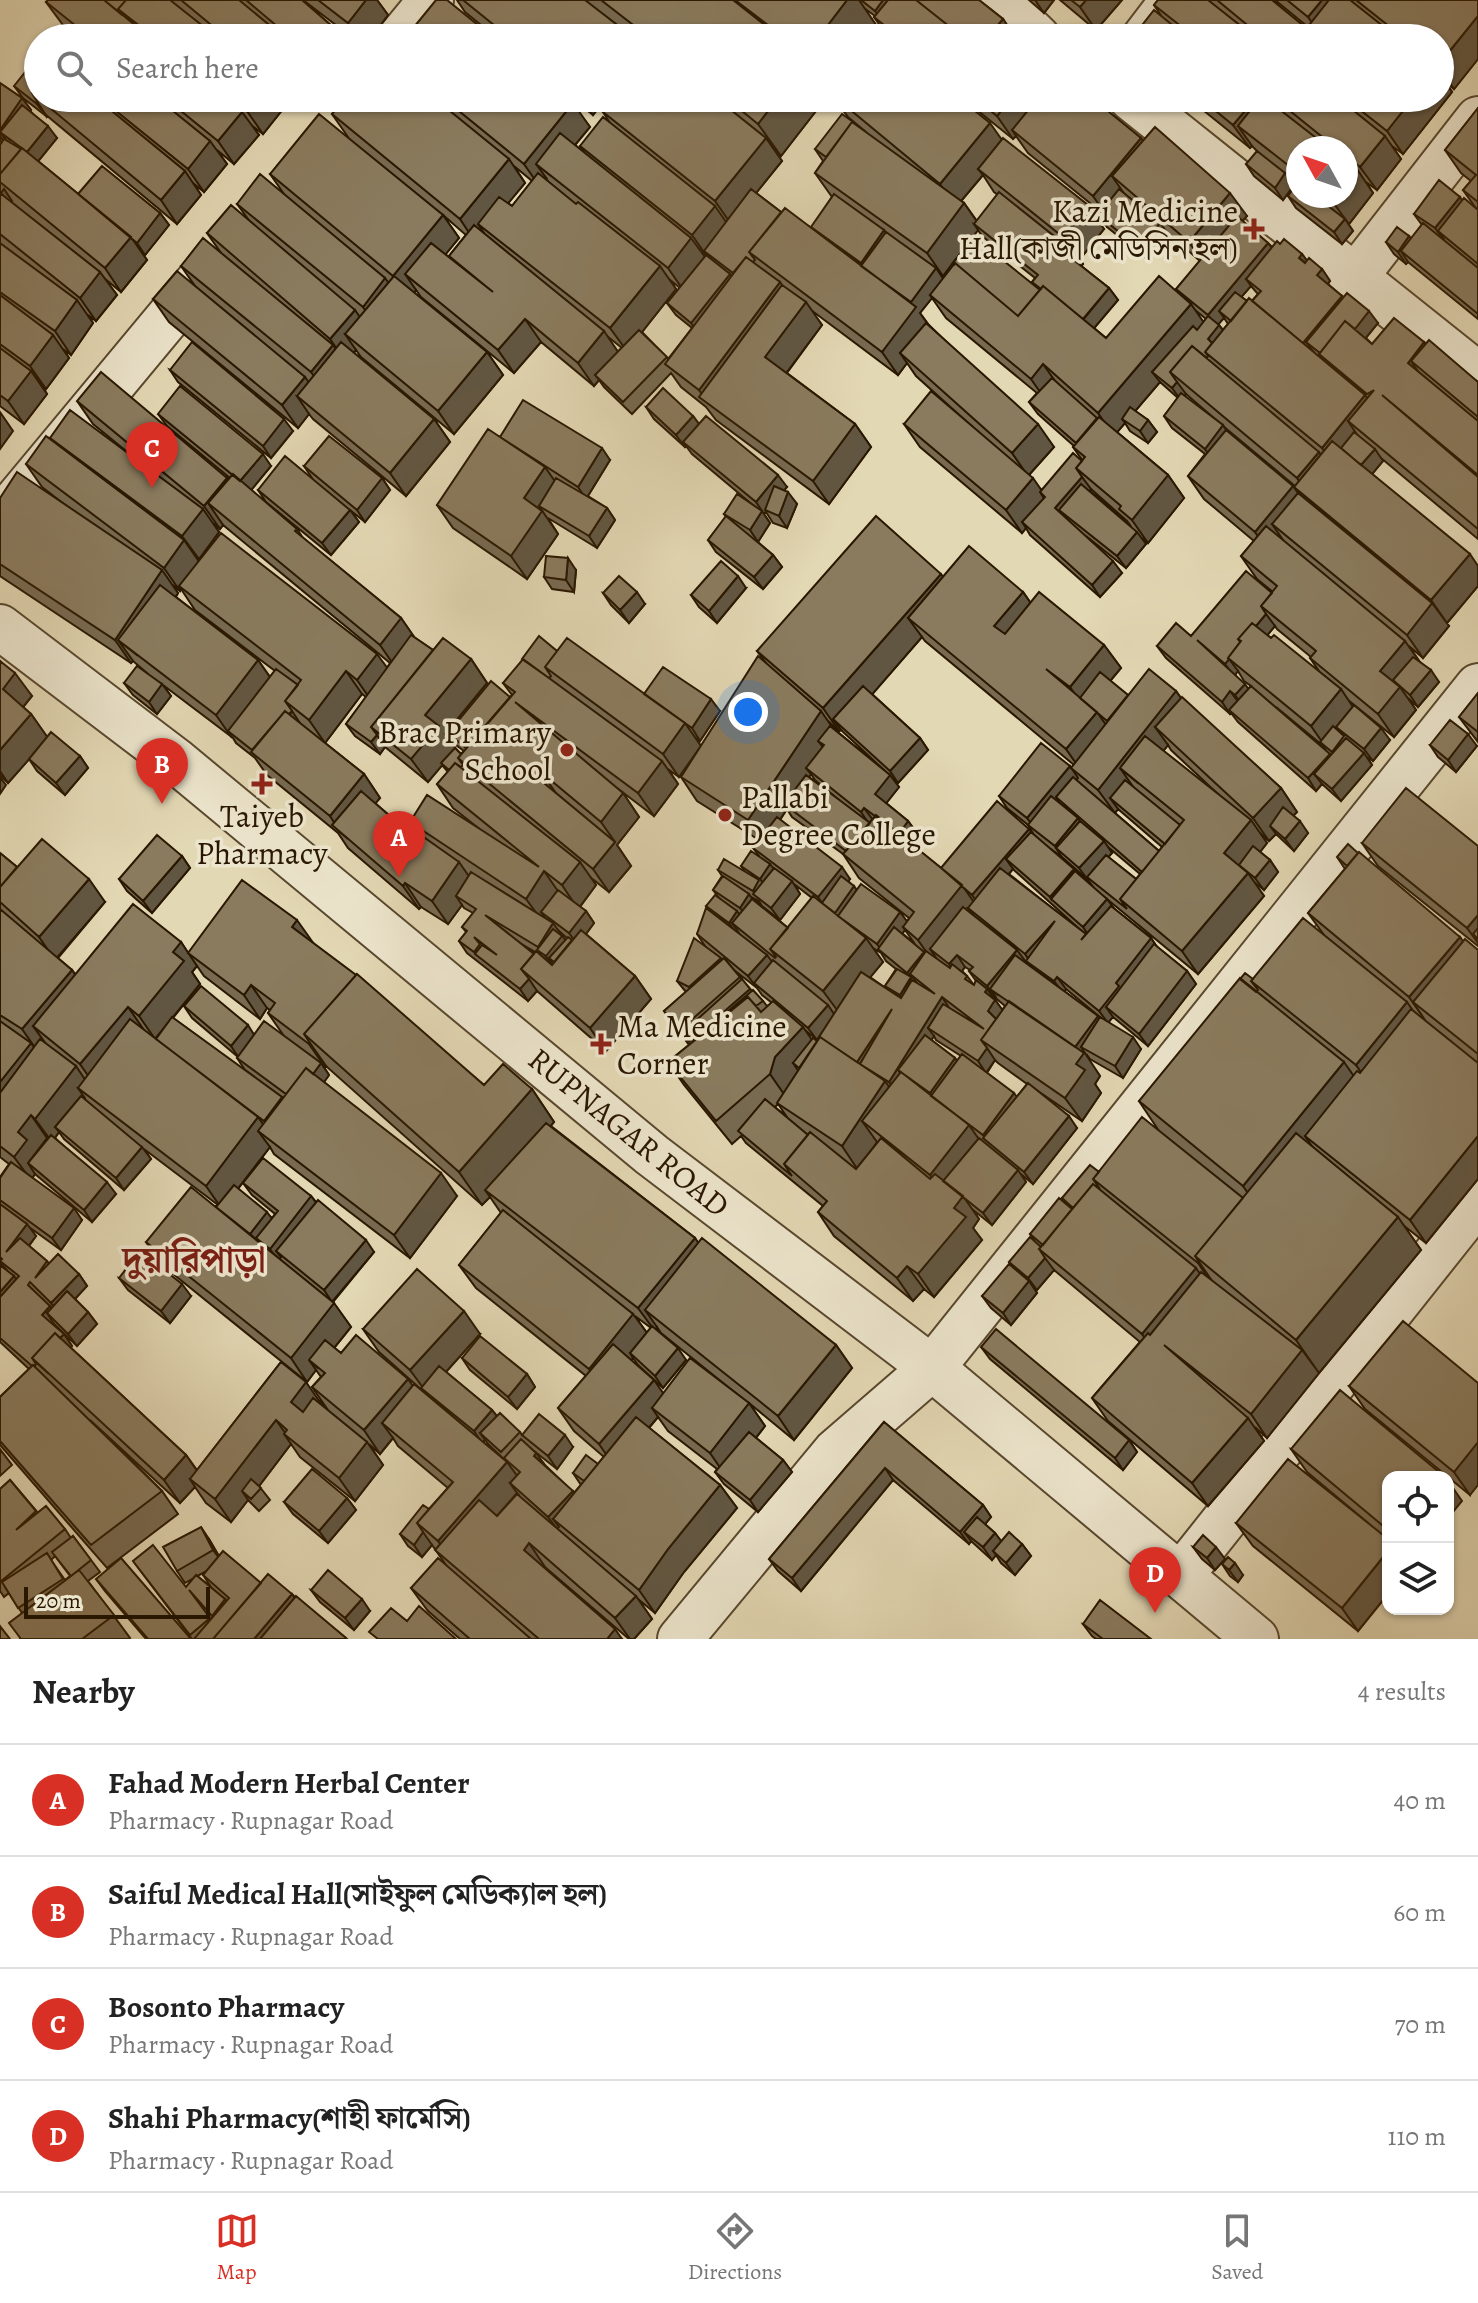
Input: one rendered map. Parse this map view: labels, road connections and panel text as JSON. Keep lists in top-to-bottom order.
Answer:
{
  "streets": {
    "street": ["RUPNAGAR ROAD"]
  },
  "districts": ["দুয়ারিপাড়া"],
  "places": {
    "health": ["Kazi Medicine Hall(কাজী মেডিসিন হল)", "Taiyeb Pharmacy", "Ma Medicine Corner"],
    "other": ["Brac Primary School", "Pallabi Degree College"]
  },
  "scale_bar": "20 m",
  "north": "top left",
  "page": {
    "search": "Search here",
    "pins": [
      "C",
      "B",
      "A",
      "D"
    ],
    "scale": "20 m",
    "heading": ["Nearby", "4 results"],
    "list": [
      {
        "mark": "A",
        "name": "Fahad Modern Herbal Center",
        "note": "Pharmacy · Rupnagar Road",
        "value": "40 m"
      },
      {
        "mark": "B",
        "name": "Saiful Medical Hall(সাইফুল মেডিক্যাল হল)",
        "note": "Pharmacy · Rupnagar Road",
        "value": "60 m"
      },
      {
        "mark": "C",
        "name": "Bosonto Pharmacy",
        "note": "Pharmacy · Rupnagar Road",
        "value": "70 m"
      },
      {
        "mark": "D",
        "name": "Shahi Pharmacy(শাহী ফার্মেসি)",
        "note": "Pharmacy · Rupnagar Road",
        "value": "110 m"
      }
    ],
    "nav": ["Map", "Directions", "Saved"]
  }
}
